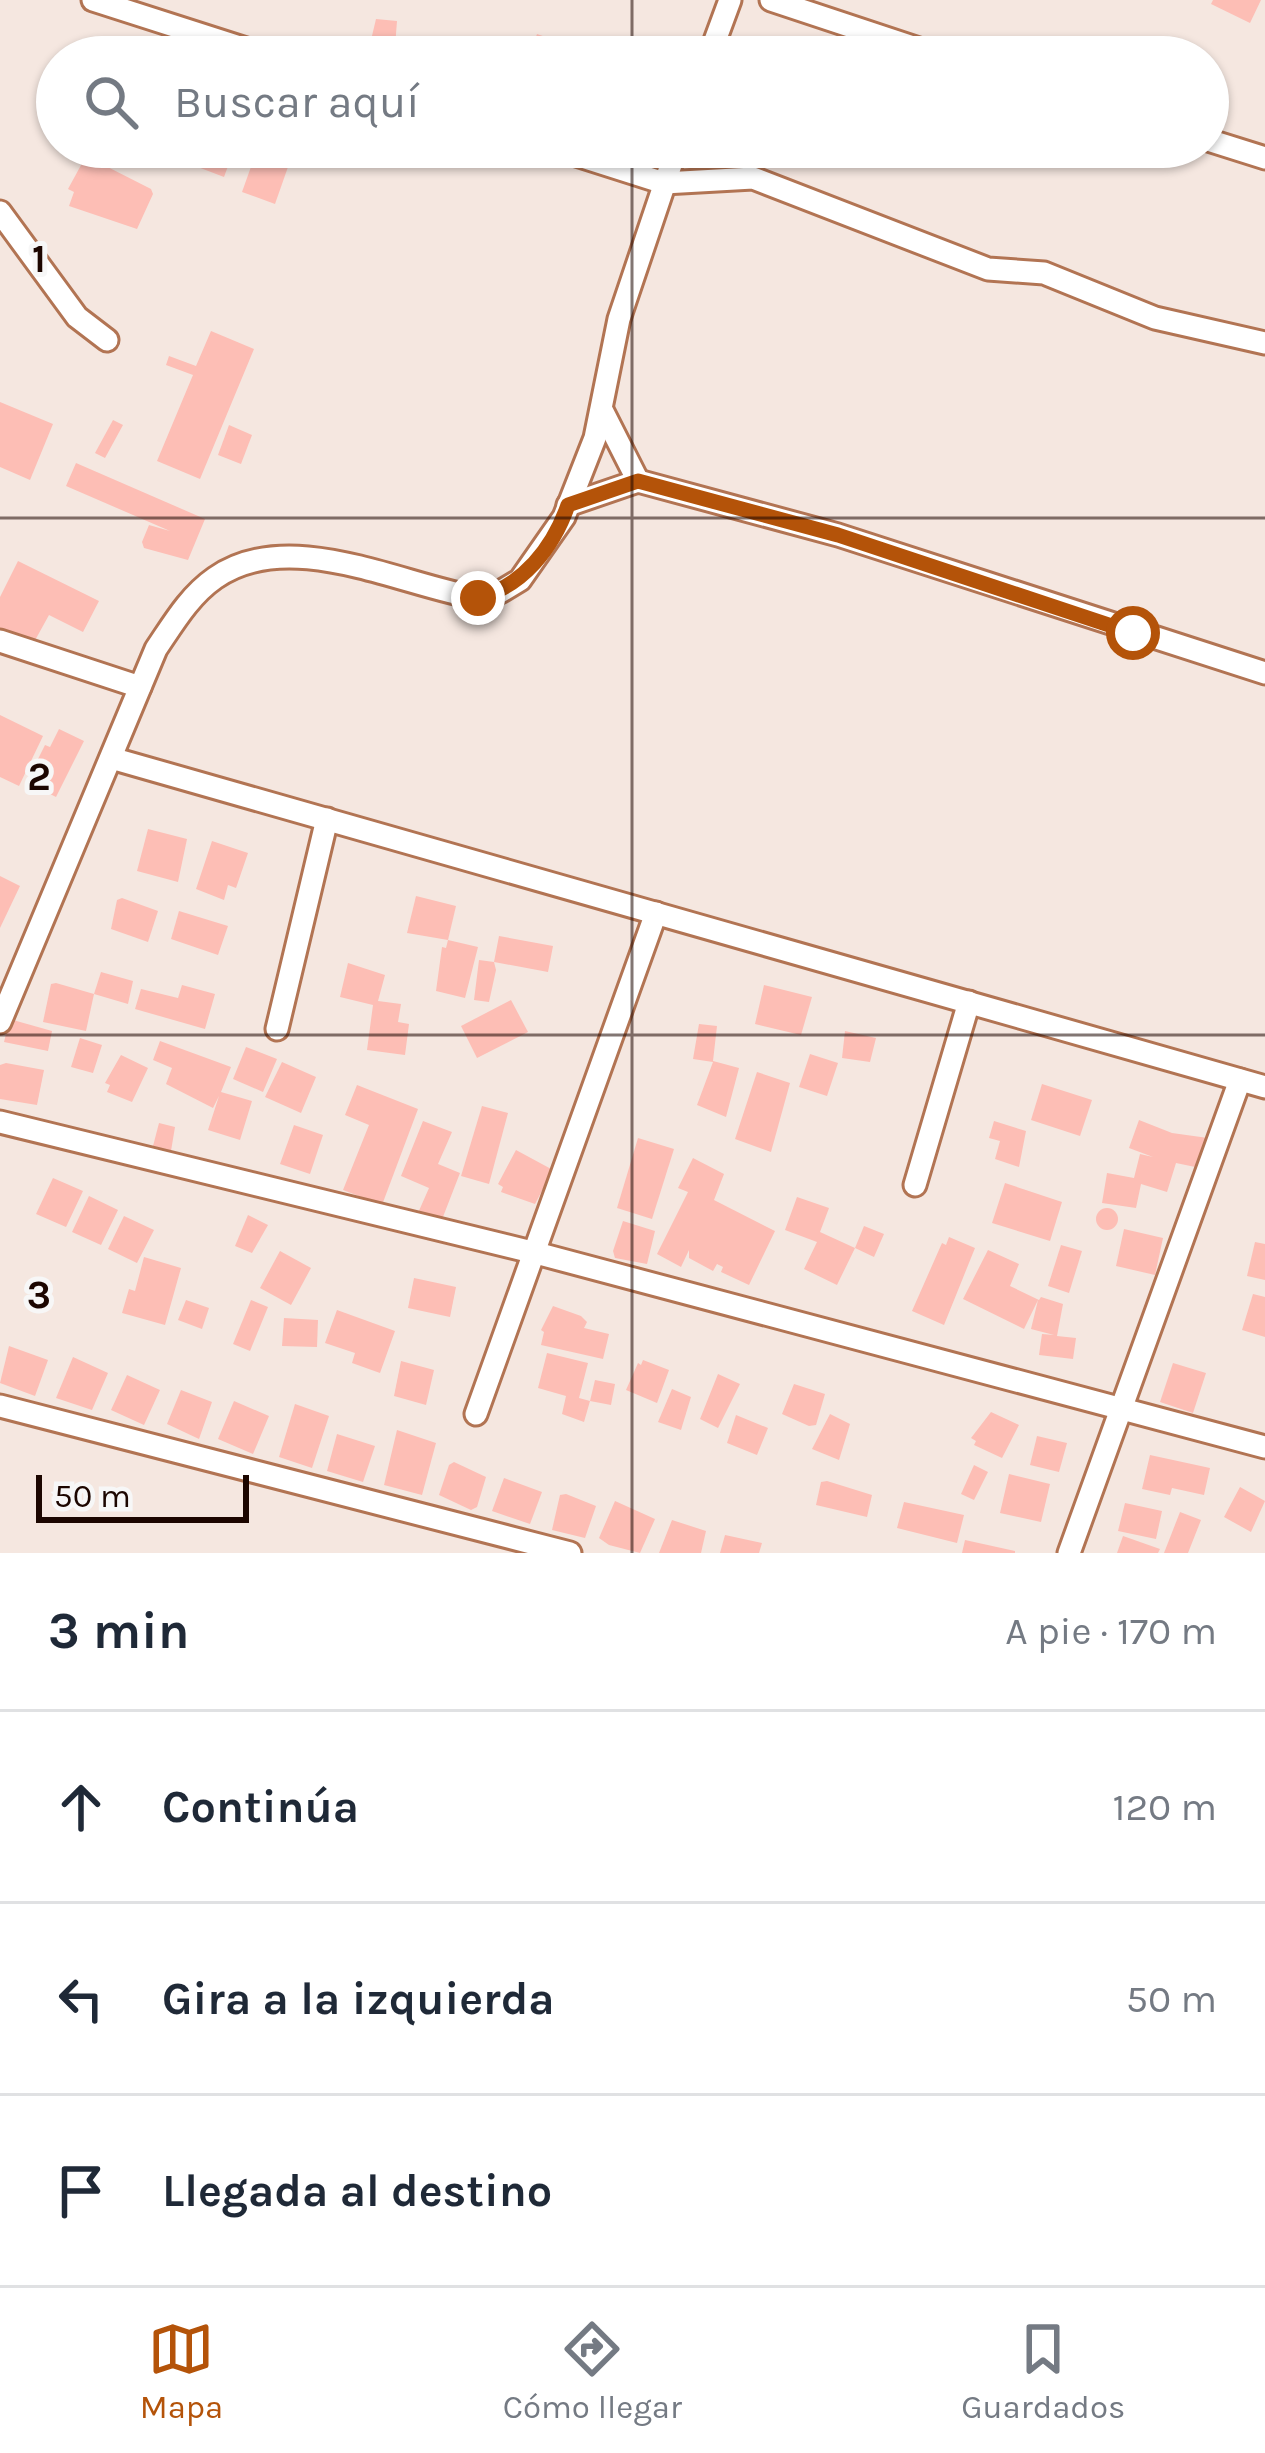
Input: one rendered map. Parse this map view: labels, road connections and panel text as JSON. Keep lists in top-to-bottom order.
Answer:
{
  "scale_bar": "50 m",
  "page": {
    "search": "Buscar aquí",
    "scale": "50 m",
    "heading": ["3 min", "A pie · 170 m"],
    "list": [
      ["Continúa", "120 m"],
      ["Gira a la izquierda", "50 m"],
      "Llegada al destino"
    ],
    "nav": ["Mapa", "Cómo llegar", "Guardados"]
  },
  "grid": {
    "rows": ["1", "2", "3"]
  }
}
